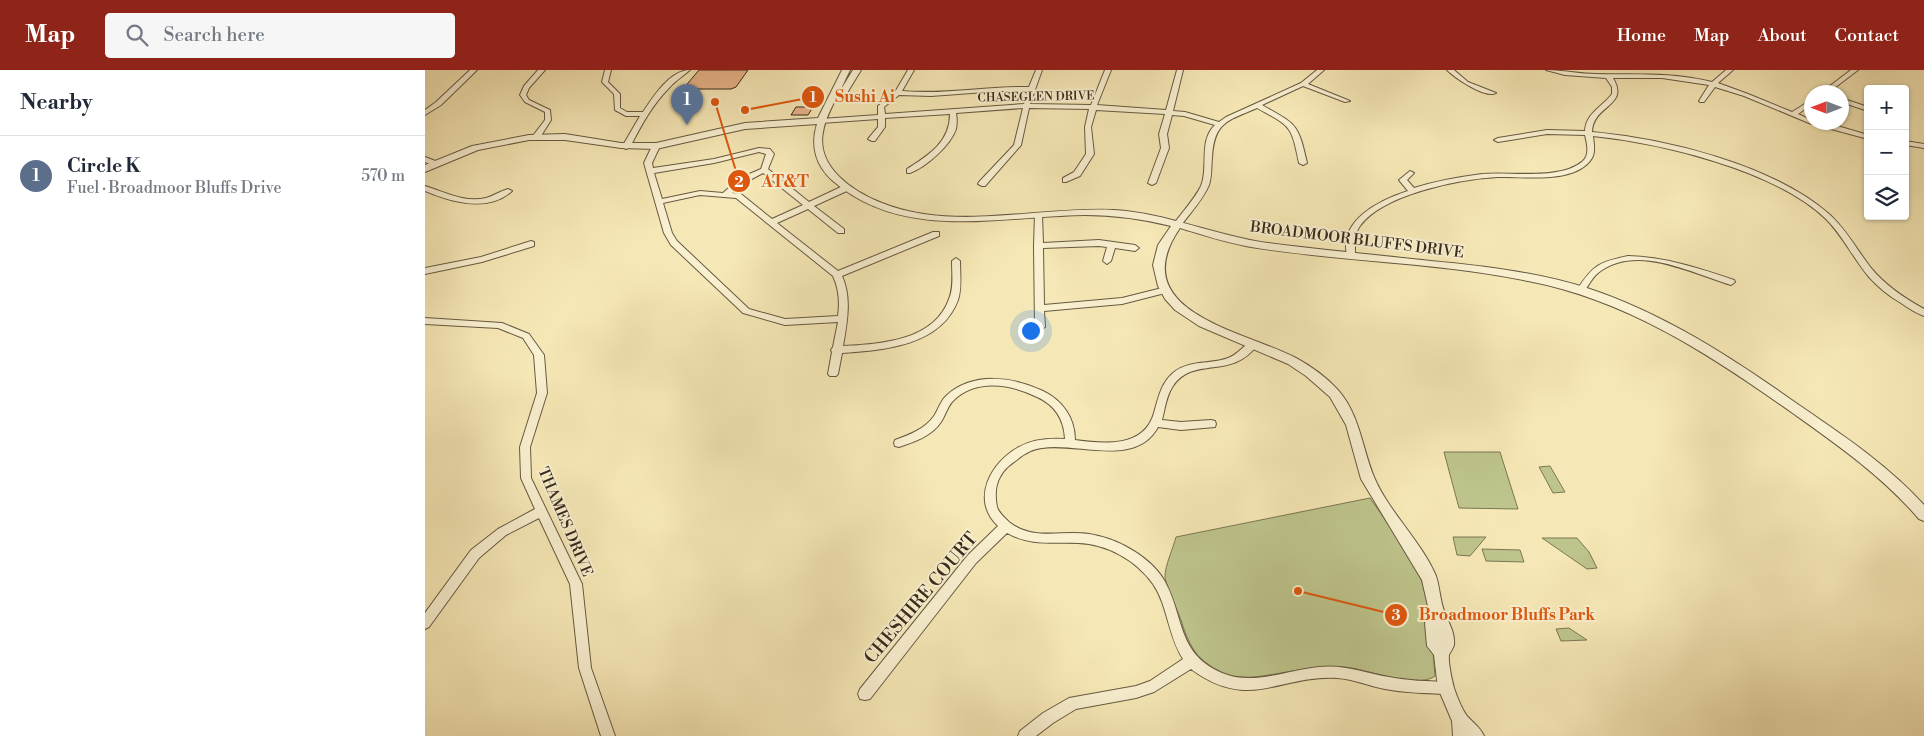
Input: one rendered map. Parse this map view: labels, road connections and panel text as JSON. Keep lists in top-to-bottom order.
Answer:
{
  "streets": {
    "street": [
      "CHASEGLEN DRIVE",
      "BROADMOOR BLUFFS DRIVE",
      "THAMES DRIVE",
      "CHESHIRE COURT"
    ]
  },
  "crossings": [
    ["CHASEGLEN DRIVE", "BROADMOOR BLUFFS DRIVE"]
  ],
  "places": ["AT&T", "Sushi Ai", "Broadmoor Bluffs Park"],
  "north": "left",
  "page": {
    "header": "Map",
    "search": "Search here",
    "nav": [
      "Home",
      "Map",
      "About",
      "Contact"
    ],
    "heading": "Nearby",
    "pins": "1",
    "map_buttons": ["+", "−"],
    "list": [
      {
        "mark": "1",
        "name": "Circle K",
        "note": "Fuel · Broadmoor Bluffs Drive",
        "value": "570 m"
      }
    ]
  }
}
